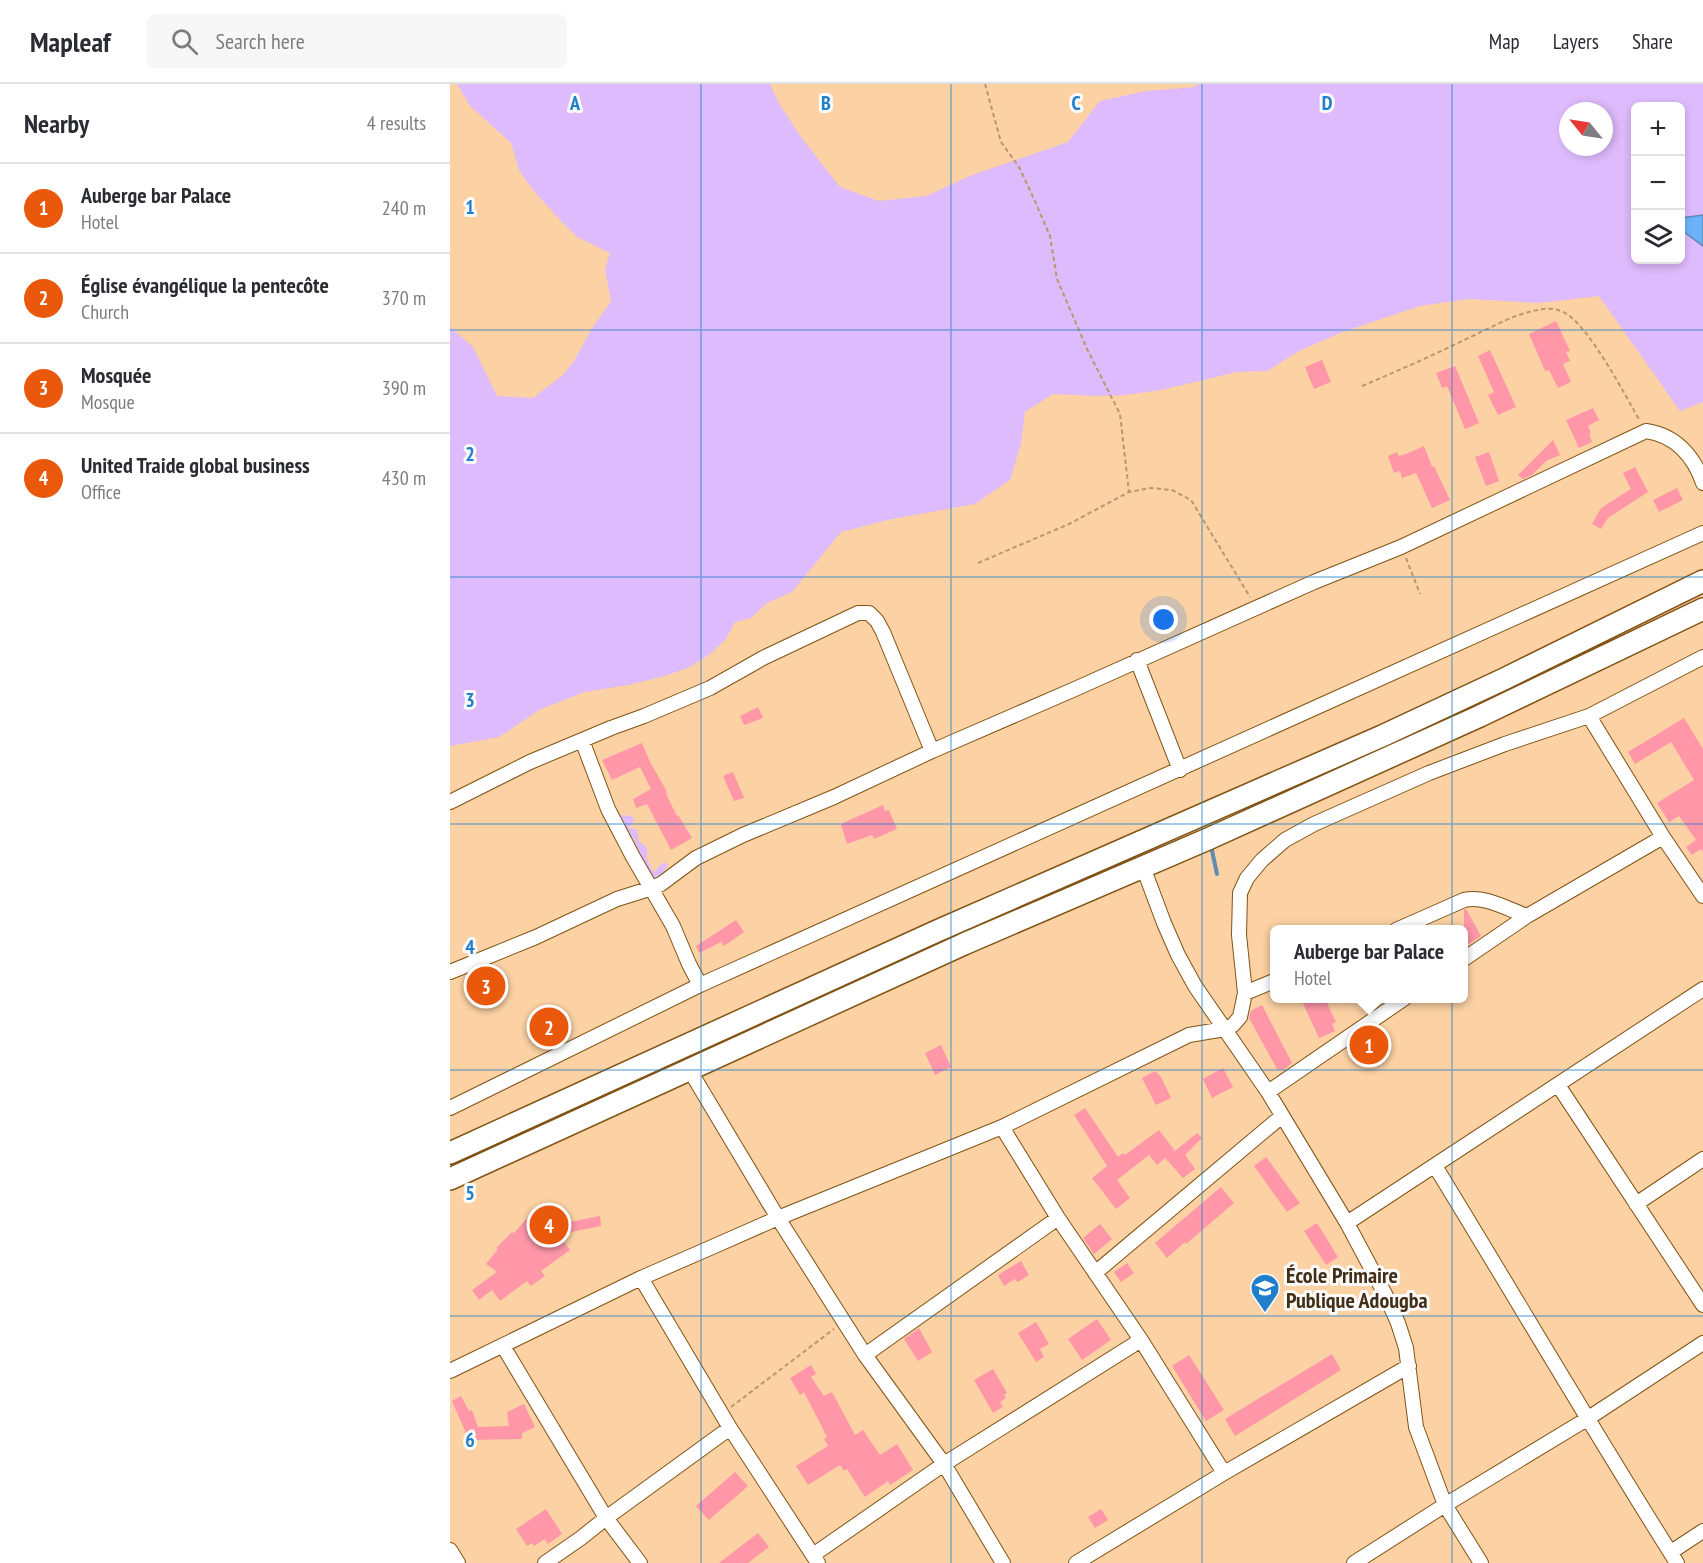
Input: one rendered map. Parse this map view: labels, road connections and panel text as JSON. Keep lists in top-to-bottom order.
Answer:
{
  "places": {
    "school or university": ["École Primaire Publique Adougba"]
  },
  "north": "top left",
  "page": {
    "header": "Mapleaf",
    "search": "Search here",
    "nav": ["Map", "Layers", "Share"],
    "heading": ["Nearby", "4 results"],
    "map_buttons": ["+", "−"],
    "list": [
      {
        "mark": "1",
        "name": "Auberge bar Palace",
        "note": "Hotel",
        "value": "240 m"
      },
      {
        "mark": "2",
        "name": "Église évangélique la pentecôte",
        "note": "Church",
        "value": "370 m"
      },
      {
        "mark": "3",
        "name": "Mosquée",
        "note": "Mosque",
        "value": "390 m"
      },
      {
        "mark": "4",
        "name": "United Traide global business",
        "note": "Office",
        "value": "430 m"
      }
    ],
    "popup": ["Auberge bar Palace", "Hotel"],
    "pins": [
      "3",
      "2",
      "1",
      "4"
    ]
  },
  "grid": {
    "columns": [
      "A",
      "B",
      "C",
      "D"
    ],
    "rows": [
      "1",
      "2",
      "3",
      "4",
      "5",
      "6"
    ]
  }
}
